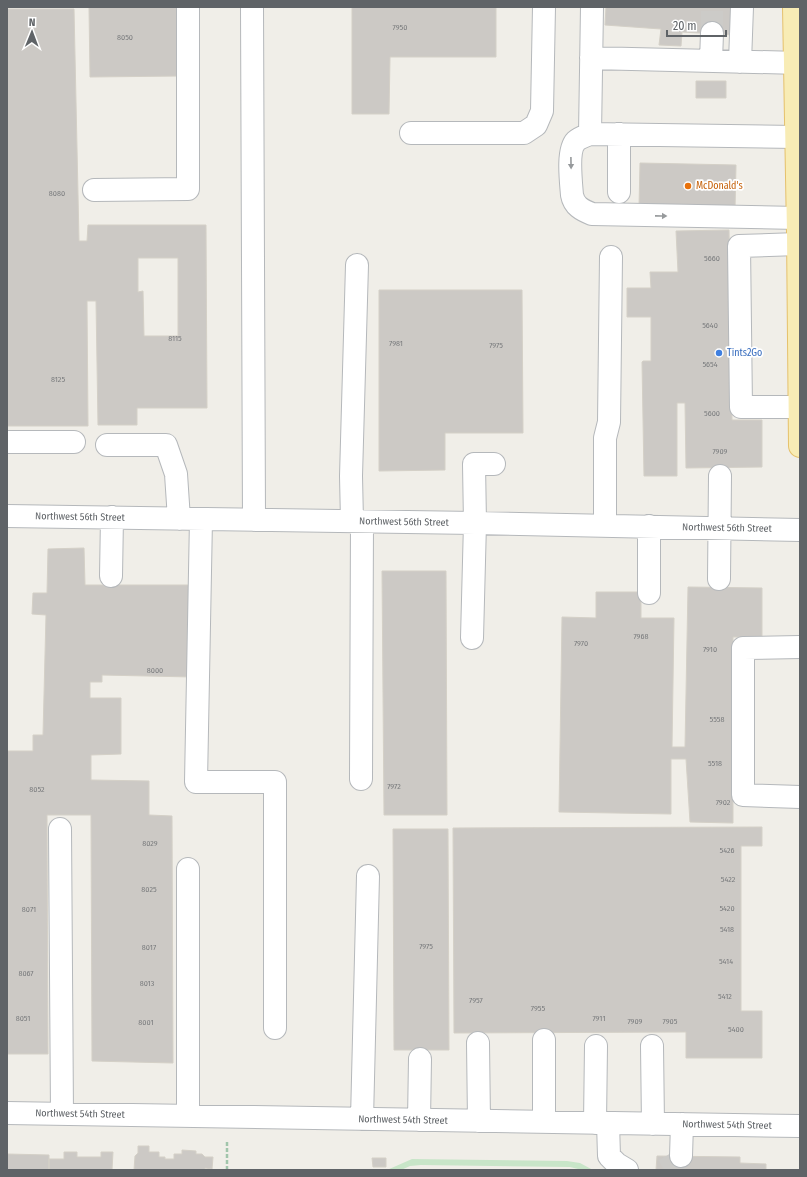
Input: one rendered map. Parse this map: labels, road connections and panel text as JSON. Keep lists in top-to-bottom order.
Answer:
{
  "streets": {
    "street": ["Northwest 56th Street", "Northwest 54th Street"]
  },
  "places": ["McDonald's", "Tints2Go"],
  "house_numbers": [
    "7950",
    "8050",
    "8080",
    "5660",
    "5640",
    "8115",
    "7981",
    "7975",
    "5654",
    "8125",
    "5600",
    "7909",
    "7968",
    "7970",
    "7910",
    "8000",
    "5558",
    "5518",
    "7972",
    "8052",
    "7902",
    "8029",
    "5426",
    "5422",
    "8025",
    "5420",
    "8071",
    "5418",
    "7975",
    "8017",
    "5414",
    "8067",
    "8013",
    "5412",
    "7957",
    "7955",
    "8051",
    "7911",
    "7909",
    "7905",
    "8001",
    "5400"
  ],
  "scale_bar": "20 m",
  "north": "top"
}
